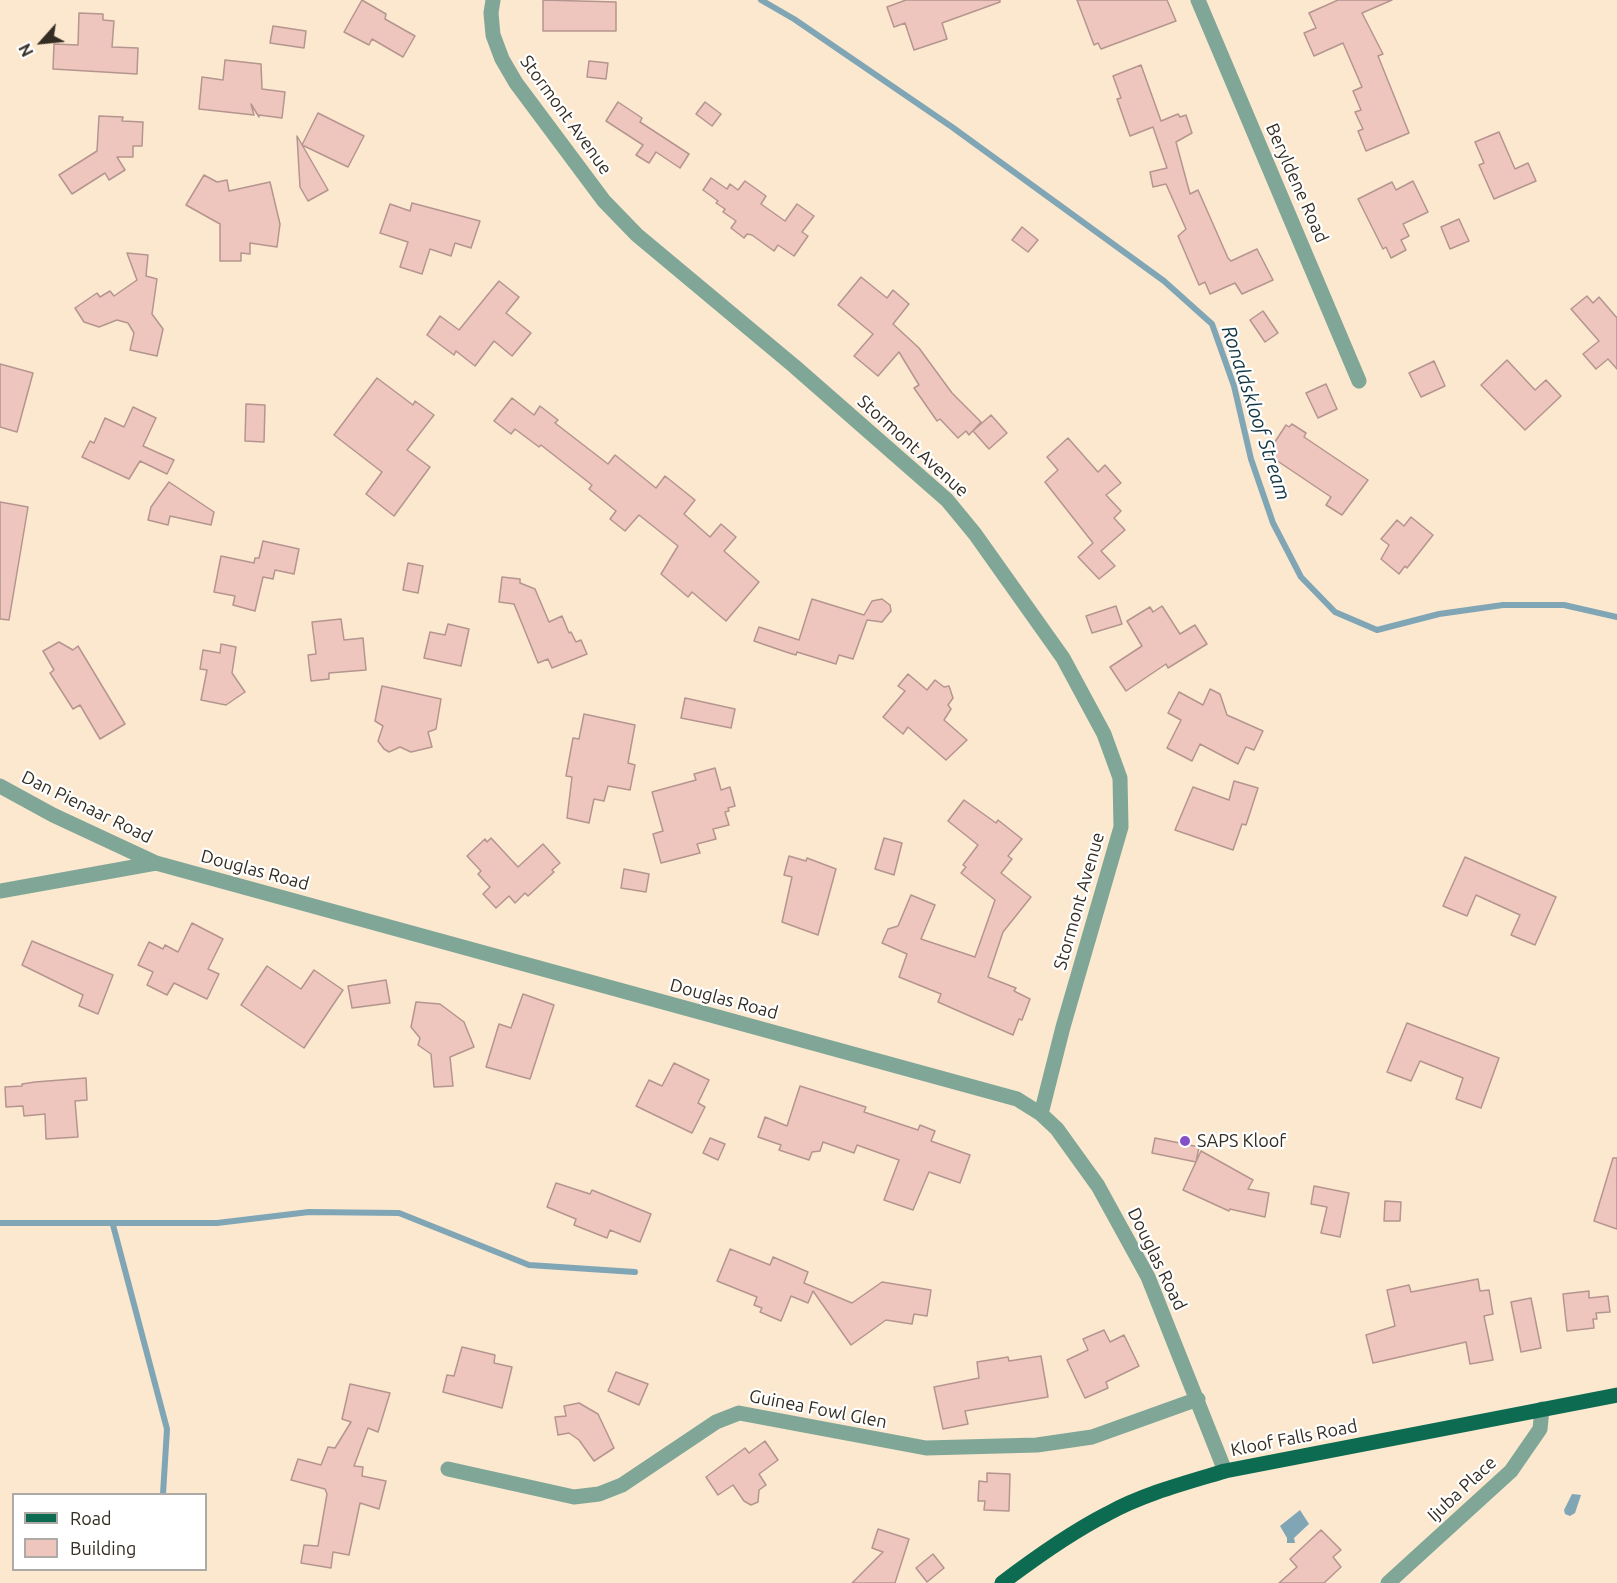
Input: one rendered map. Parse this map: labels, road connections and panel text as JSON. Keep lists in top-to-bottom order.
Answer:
{
  "streets": {
    "main road": ["Kloof Falls Road"],
    "street": [
      "Stormont Avenue",
      "Beryldene Road",
      "Dan Pienaar Road",
      "Douglas Road",
      "Guinea Fowl Glen",
      "Ijuba Place"
    ]
  },
  "crossings": [
    ["Stormont Avenue", "Douglas Road"],
    ["Dan Pienaar Road", "Douglas Road"],
    ["Douglas Road", "Guinea Fowl Glen"],
    ["Douglas Road", "Kloof Falls Road"],
    ["Kloof Falls Road", "Ijuba Place"]
  ],
  "water": ["Ronaldskloof Stream"],
  "places": ["SAPS Kloof"],
  "legend": ["Road", "Building"],
  "north": "bottom left"
}
